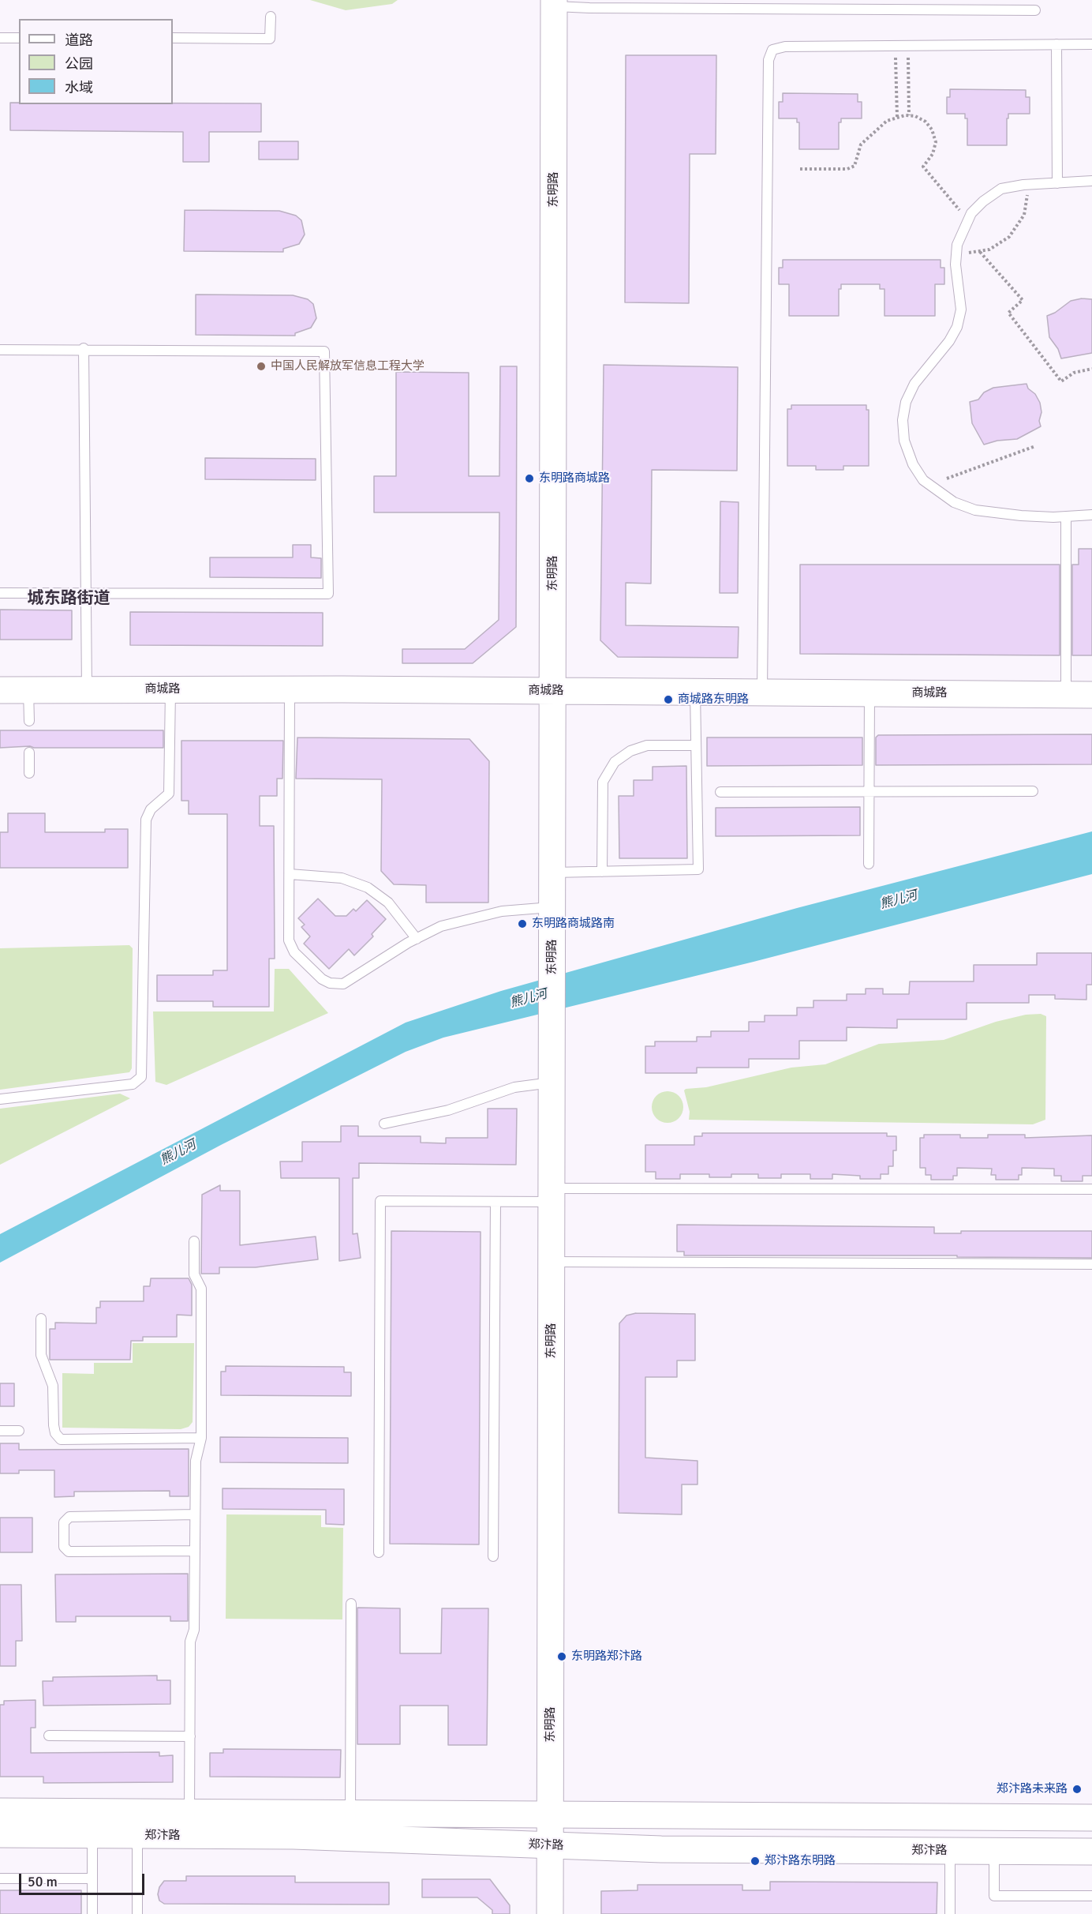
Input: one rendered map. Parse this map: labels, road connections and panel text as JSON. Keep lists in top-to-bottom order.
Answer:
{
  "streets": {
    "street": ["东明路", "商城路", "郑汴路"]
  },
  "crossings": [
    ["东明路", "商城路"],
    ["东明路", "郑汴路"]
  ],
  "districts": ["城东路街道"],
  "water": ["熊儿河"],
  "places": [
    "中国人民解放军信息工程大学",
    "东明路商城路",
    "商城路东明路",
    "东明路商城路南",
    "东明路郑汴路",
    "郑汴路未来路",
    "郑汴路东明路"
  ],
  "legend": ["道路", "公园", "水域"],
  "scale_bar": "50 m"
}
